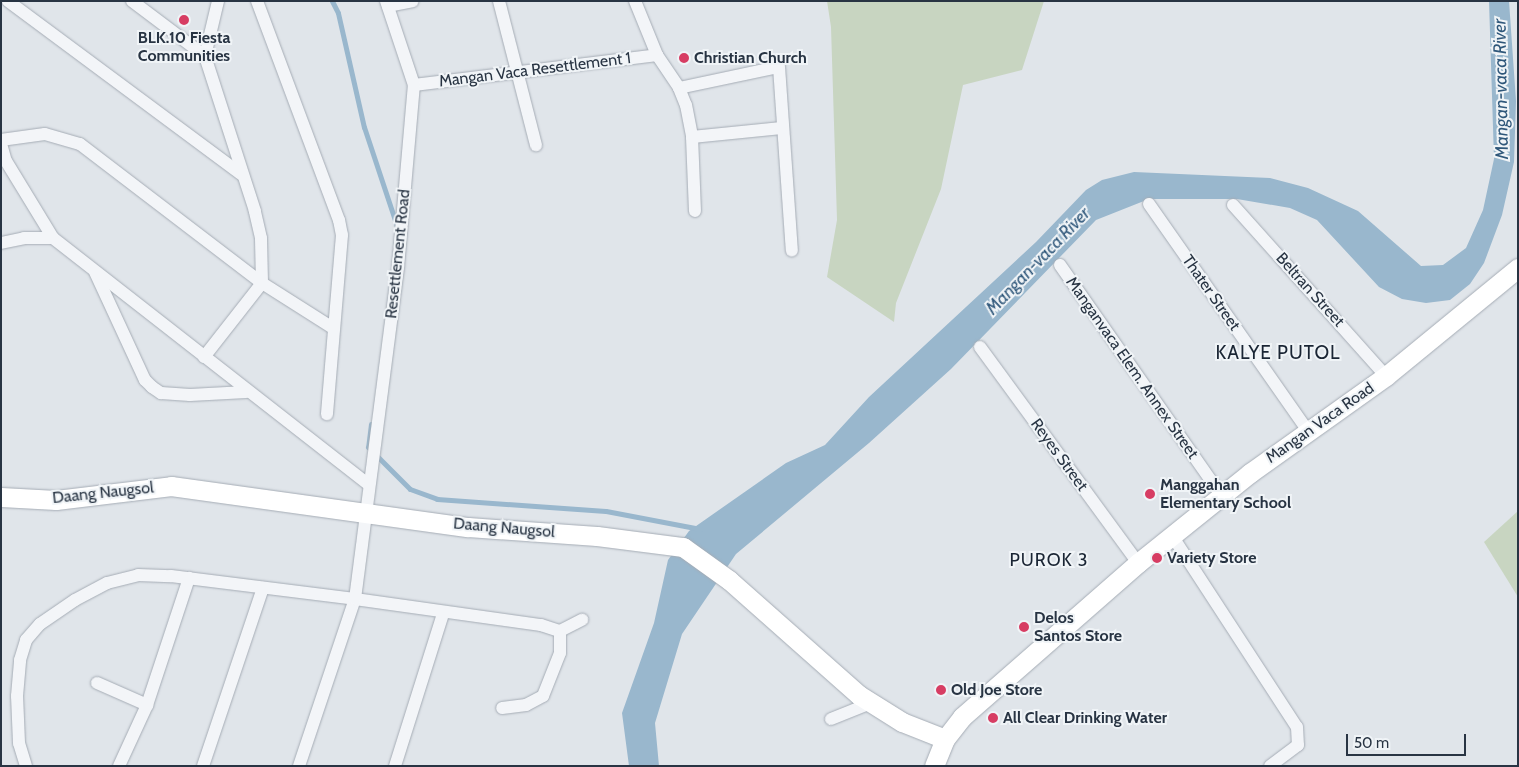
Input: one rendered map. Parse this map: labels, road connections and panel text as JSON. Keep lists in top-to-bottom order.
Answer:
{
  "streets": {
    "main road": ["Mangan Vaca Road", "Daang Naugsol"],
    "street": [
      "Mangan Vaca Resettlement 1",
      "Resettlement Road",
      "Beltran Street",
      "Thater Street",
      "Manganvaca Elem. Annex Street",
      "Reyes Street"
    ]
  },
  "crossings": [
    ["Mangan Vaca Resettlement 1", "Resettlement Road"],
    ["Resettlement Road", "Daang Naugsol"],
    ["Beltran Street", "Mangan Vaca Road"],
    ["Thater Street", "Mangan Vaca Road"],
    ["Manganvaca Elem. Annex Street", "Mangan Vaca Road"],
    ["Mangan Vaca Road", "Reyes Street"],
    ["Mangan Vaca Road", "Daang Naugsol"]
  ],
  "districts": ["KALYE PUTOL", "PUROK 3"],
  "water": ["Mangan-vaca River"],
  "places": [
    "BLK.10 Fiesta Communities",
    "Christian Church",
    "Manggahan Elementary School",
    "Variety Store",
    "Delos Santos Store",
    "Old Joe Store",
    "All Clear Drinking Water"
  ],
  "scale_bar": "50 m"
}
